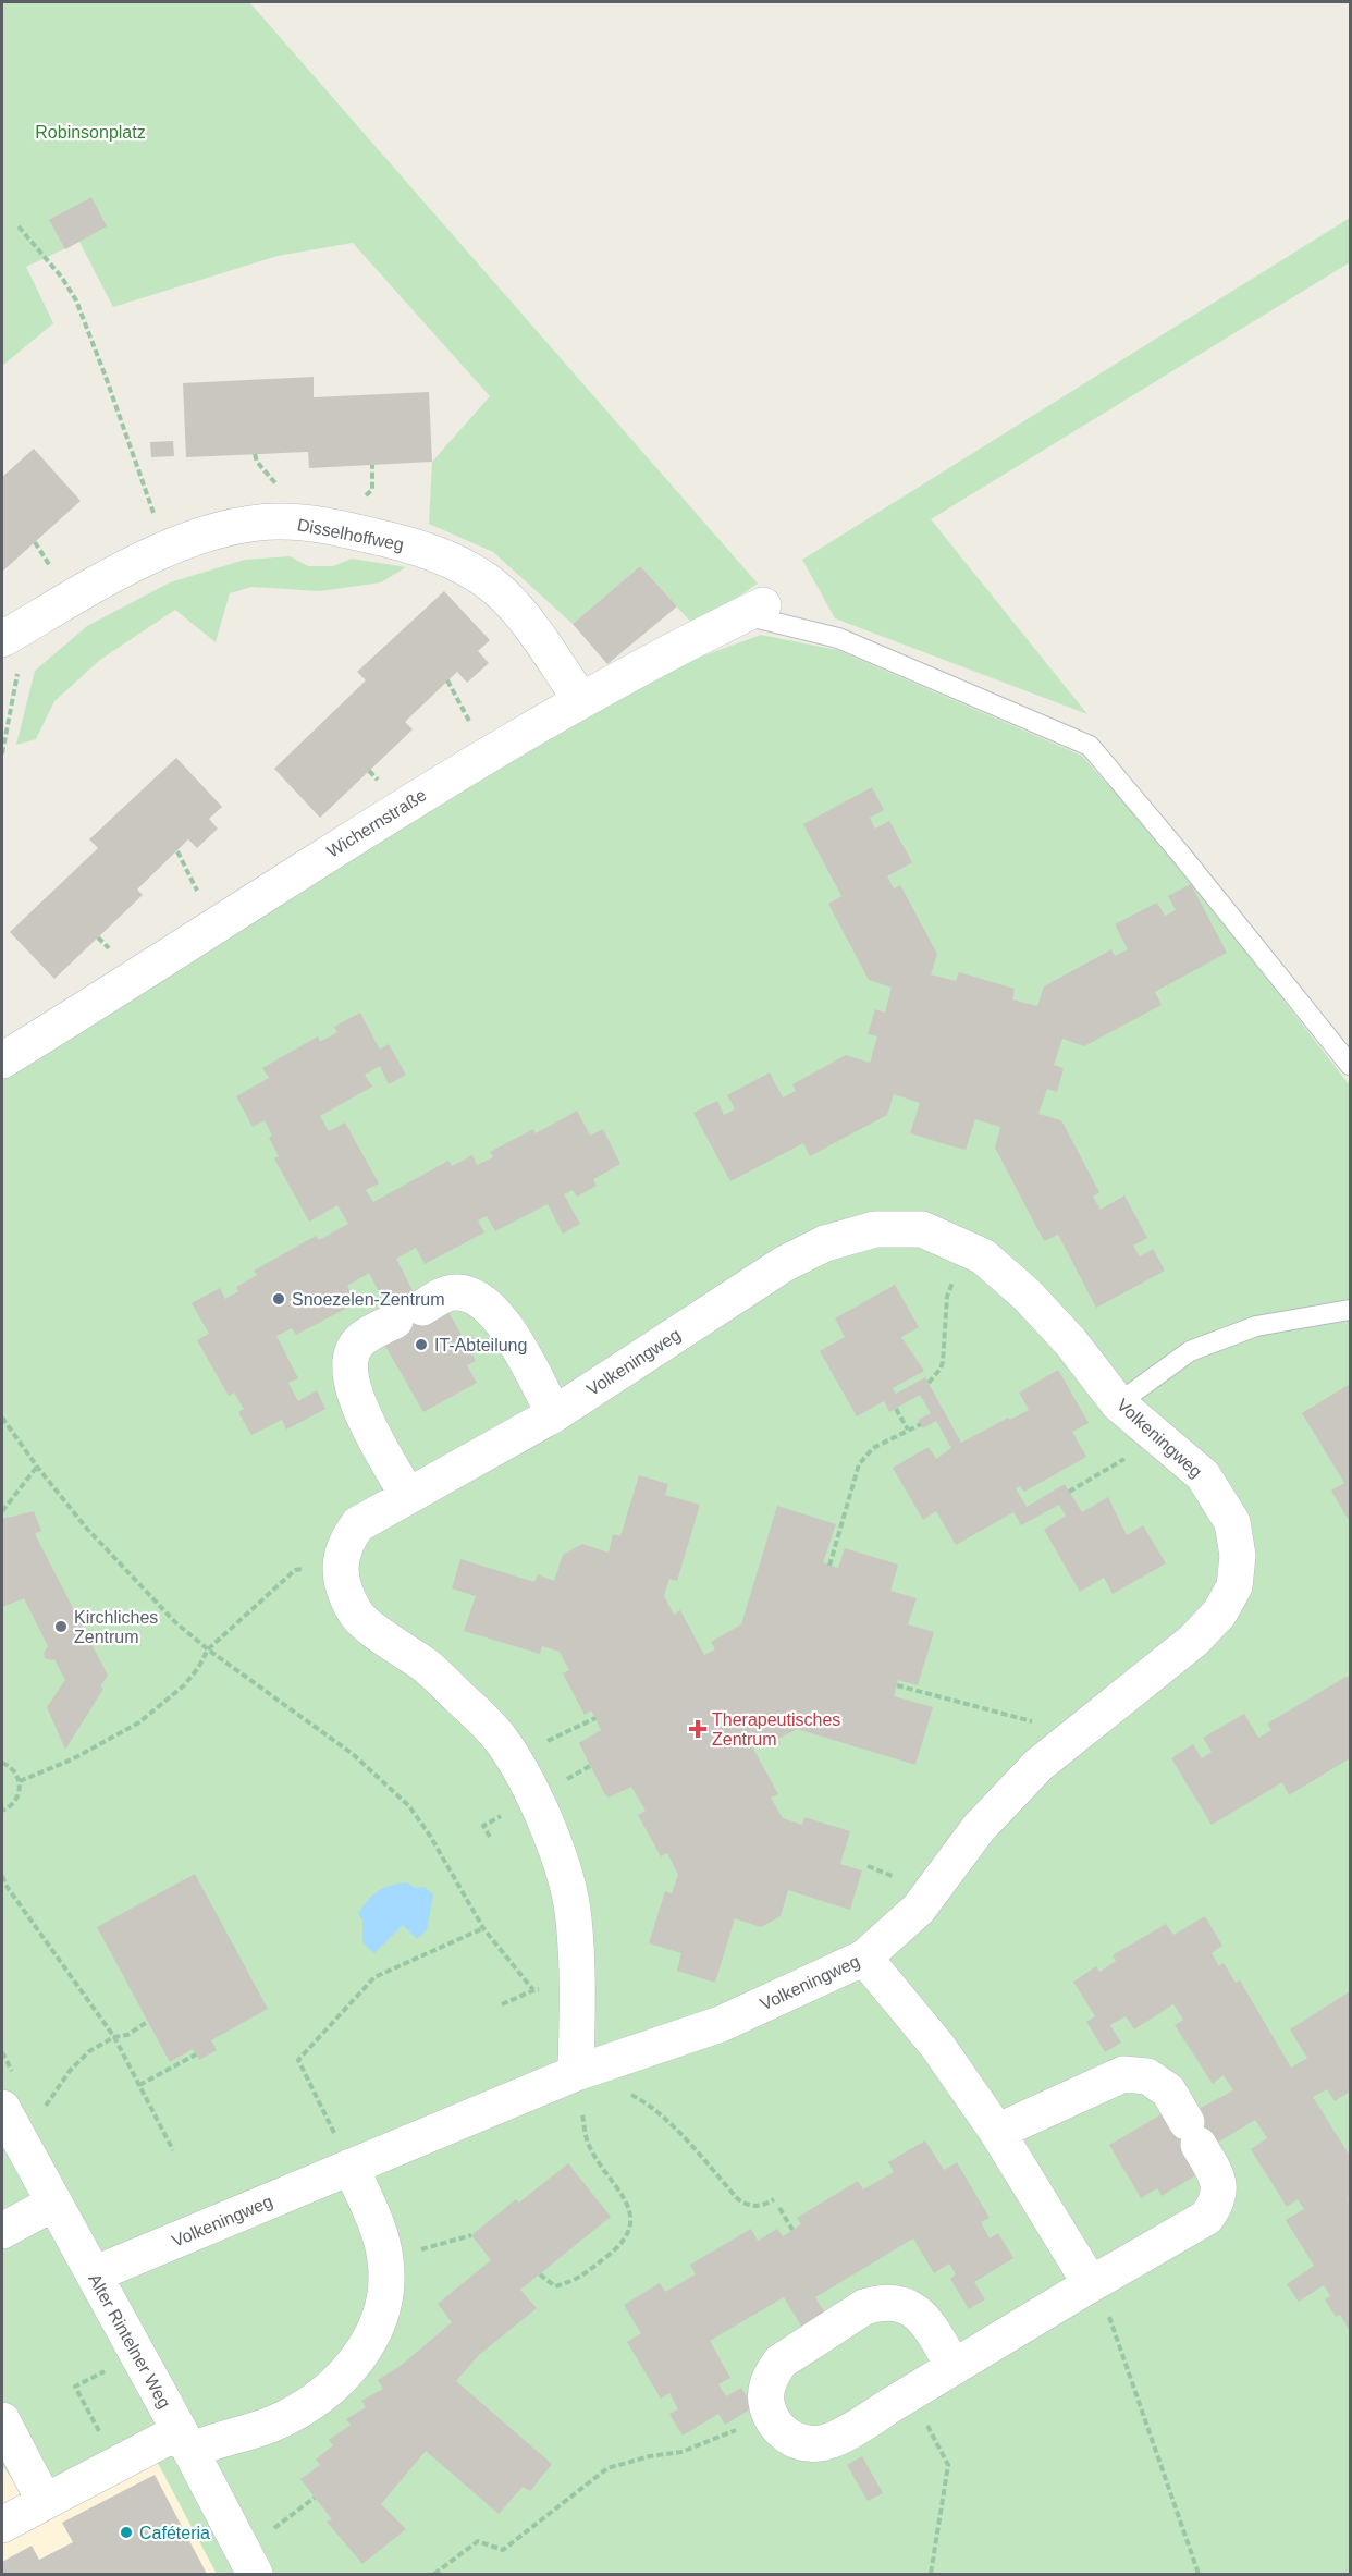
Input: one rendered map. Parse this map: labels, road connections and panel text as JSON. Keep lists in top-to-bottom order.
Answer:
{
  "streets": {
    "street": [
      "Disselhoffweg",
      "Wichernstraße",
      "Volkeningweg",
      "Alter Rintelner Weg"
    ]
  },
  "crossings": [
    ["Disselhoffweg", "Wichernstraße"],
    ["Volkeningweg", "Alter Rintelner Weg"]
  ],
  "parks": ["Robinsonplatz"],
  "places": {
    "other": [
      "Snoezelen-Zentrum",
      "IT-Abteilung",
      "Kirchliches Zentrum",
      "Caféteria"
    ],
    "health": ["Therapeutisches Zentrum"]
  }
}
